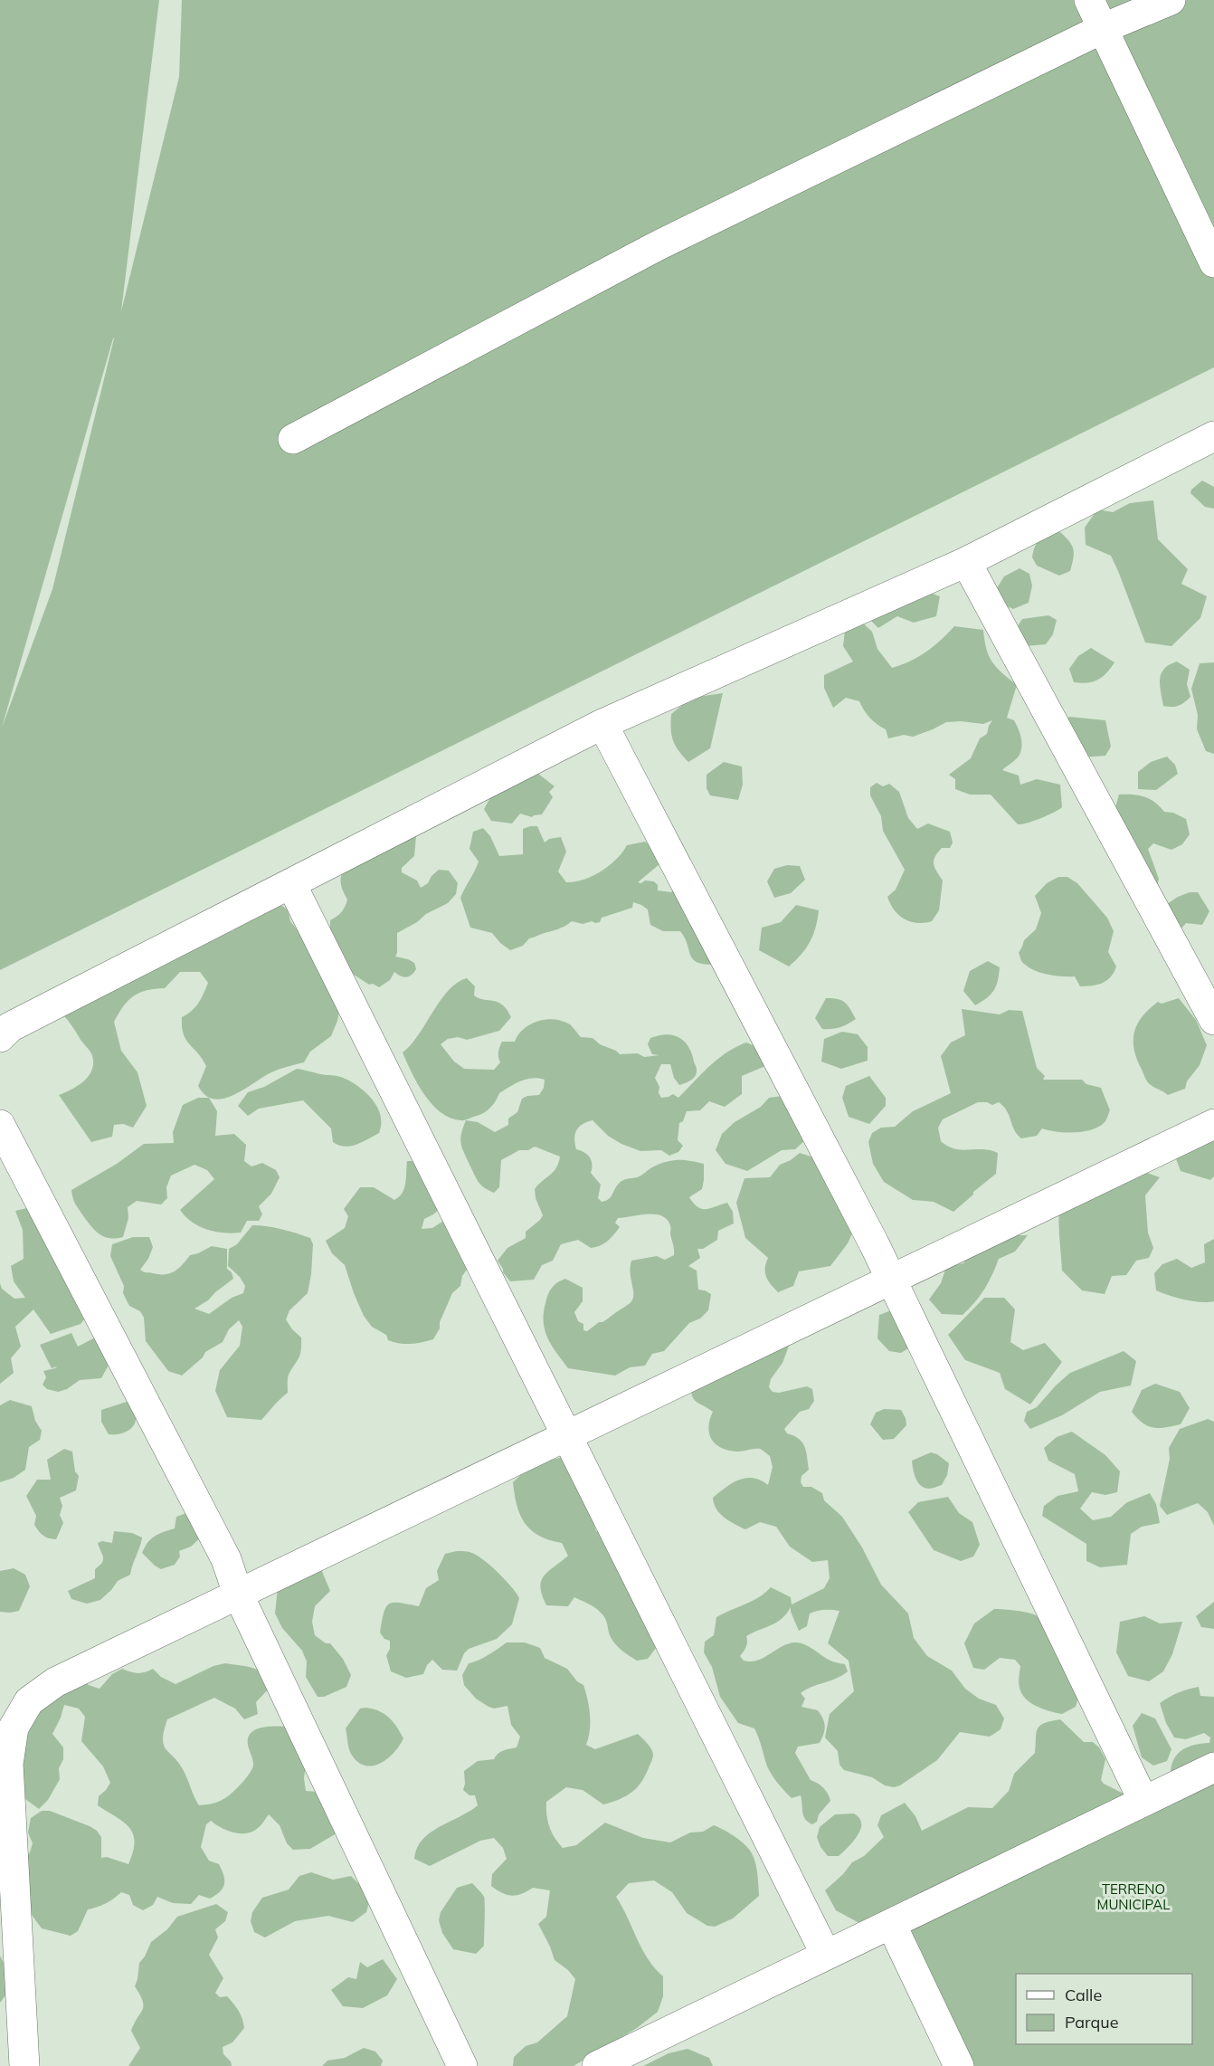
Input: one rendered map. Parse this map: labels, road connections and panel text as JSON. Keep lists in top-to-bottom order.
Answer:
{
  "parks": ["TERRENO MUNICIPAL"],
  "legend": ["Calle", "Parque"]
}
